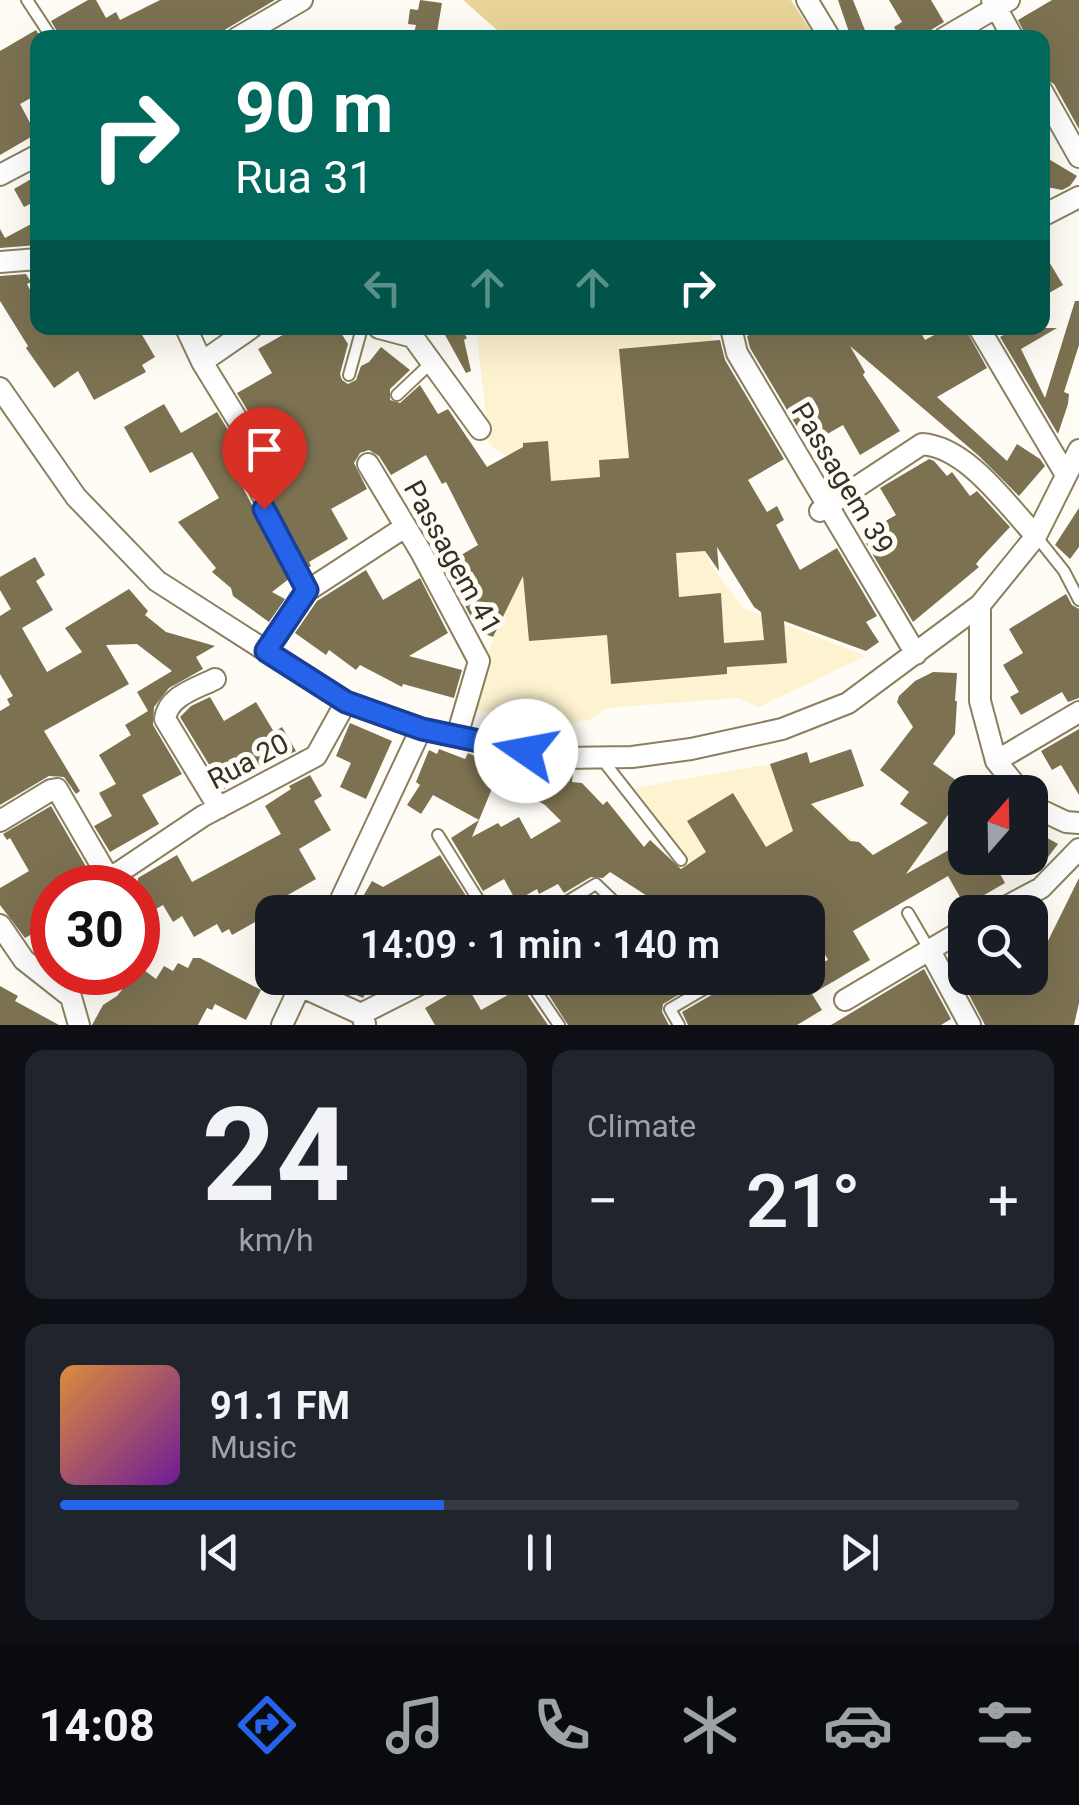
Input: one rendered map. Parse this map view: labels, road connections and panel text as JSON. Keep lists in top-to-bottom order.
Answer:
{
  "streets": {
    "street": ["Passagem 39", "Passagem 41", "Rua 20"]
  },
  "north": "top",
  "page": {
    "turn": ["90 m", "Rua 31"],
    "limit": "30",
    "trip": "14:09 · 1 min · 140 m",
    "tile": [
      ["24", "km/h"],
      "Climate"
    ],
    "heat": ["−", "21°", "+"],
    "song": ["91.1 FM", "Music"],
    "tabs": "14:08"
  }
}
